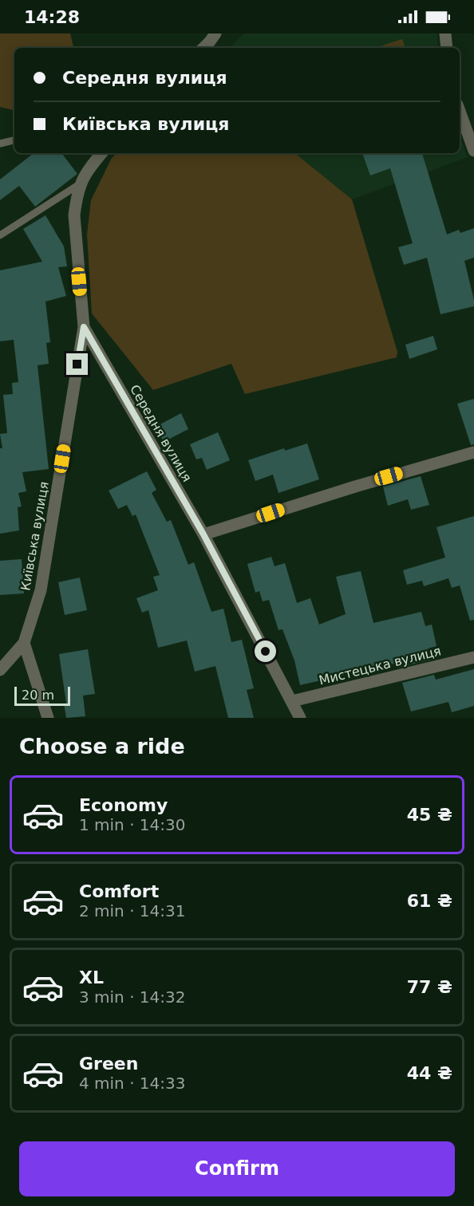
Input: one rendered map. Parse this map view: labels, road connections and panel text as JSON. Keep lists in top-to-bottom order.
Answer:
{
  "streets": {
    "street": ["Середня вулиця", "Київська вулиця", "Мистецька вулиця"]
  },
  "crossings": [
    ["Середня вулиця", "Київська вулиця"],
    ["Середня вулиця", "Мистецька вулиця"]
  ],
  "scale_bar": "20 m",
  "page": {
    "status": "14:28",
    "banner": ["Середня вулиця", "Київська вулиця"],
    "scale": "20 m",
    "heading": "Choose a ride",
    "list": [
      {
        "name": "Economy",
        "note": "1 min · 14:30",
        "value": "45 ₴"
      },
      {
        "name": "Comfort",
        "note": "2 min · 14:31",
        "value": "61 ₴"
      },
      {
        "name": "XL",
        "note": "3 min · 14:32",
        "value": "77 ₴"
      },
      {
        "name": "Green",
        "note": "4 min · 14:33",
        "value": "44 ₴"
      }
    ],
    "buttons": "Confirm"
  }
}
